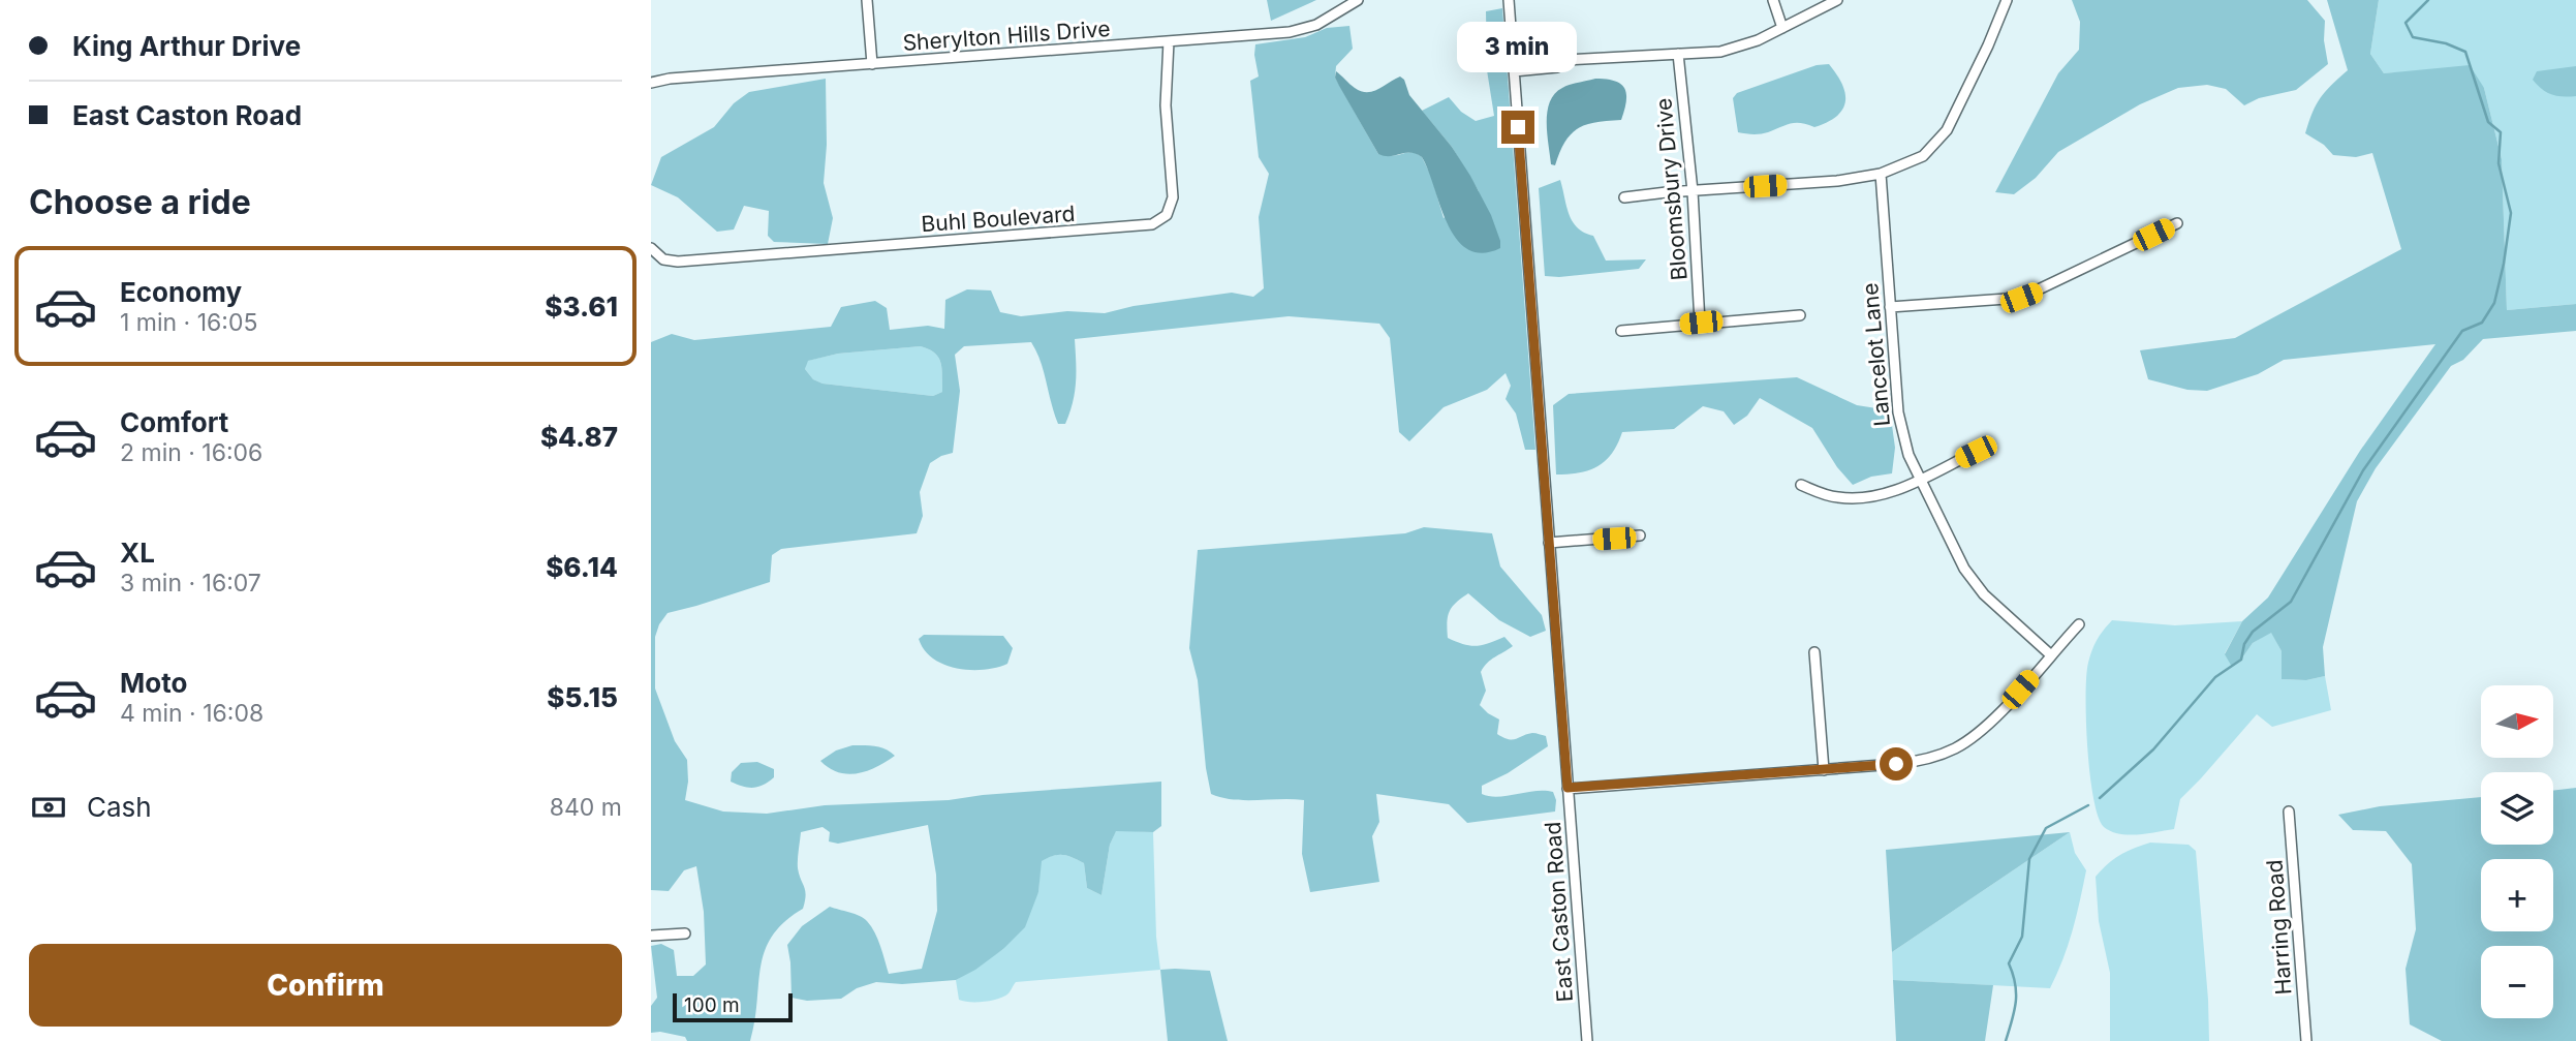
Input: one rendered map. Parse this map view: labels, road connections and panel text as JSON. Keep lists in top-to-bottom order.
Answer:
{
  "streets": {
    "street": [
      "Sherylton Hills Drive",
      "Bloomsbury Drive",
      "Buhl Boulevard",
      "Lancelot Lane",
      "East Caston Road",
      "Harring Road"
    ]
  },
  "crossings": [
    ["Sherylton Hills Drive", "Buhl Boulevard"]
  ],
  "scale_bar": "100 m",
  "north": "right",
  "page": {
    "banner": ["King Arthur Drive", "East Caston Road"],
    "bubble": "3 min",
    "heading": "Choose a ride",
    "list": [
      {
        "name": "Economy",
        "note": "1 min · 16:05",
        "value": "$3.61"
      },
      {
        "name": "Comfort",
        "note": "2 min · 16:06",
        "value": "$4.87"
      },
      {
        "name": "XL",
        "note": "3 min · 16:07",
        "value": "$6.14"
      },
      {
        "name": "Moto",
        "note": "4 min · 16:08",
        "value": "$5.15"
      }
    ],
    "map_buttons": ["+", "−"],
    "pay": ["Cash", "840 m"],
    "buttons": "Confirm",
    "scale": "100 m"
  }
}
